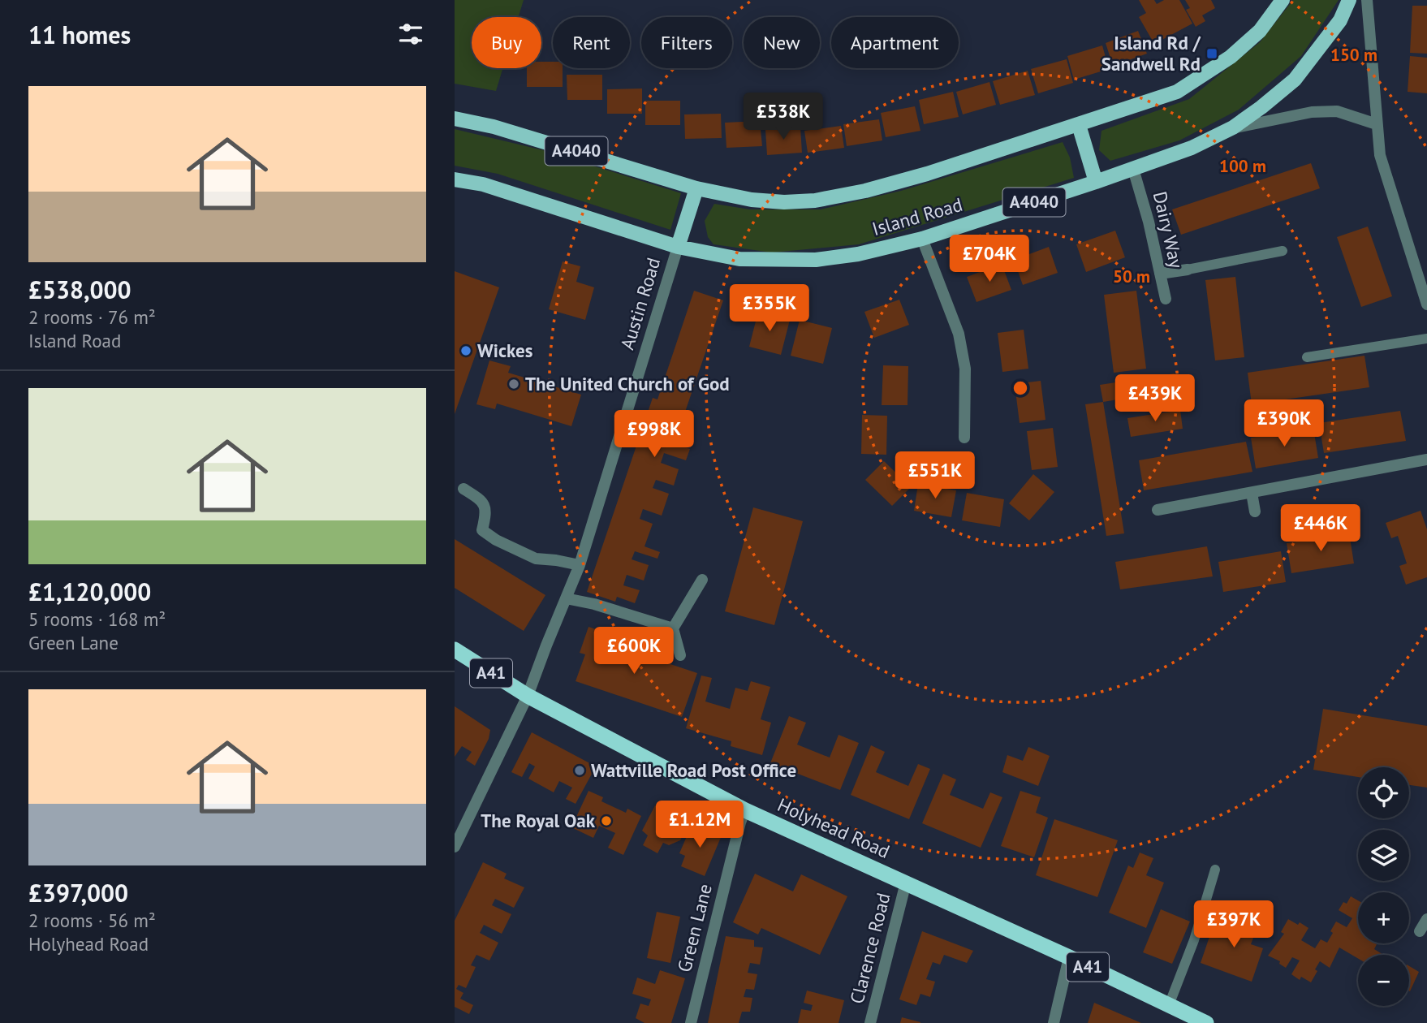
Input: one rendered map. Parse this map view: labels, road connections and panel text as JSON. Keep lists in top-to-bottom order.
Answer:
{
  "streets": {
    "highway": ["A41", "Holyhead Road"],
    "main road": ["A4040", "Island Road"],
    "street": [
      "Dairy Way",
      "Austin Road",
      "Green Lane",
      "Clarence Road"
    ]
  },
  "crossings": [
    ["Island Road", "Dairy Way"],
    ["Island Road", "Austin Road"],
    ["Austin Road", "Holyhead Road"],
    ["Holyhead Road", "Green Lane"],
    ["Holyhead Road", "Clarence Road"]
  ],
  "places": {
    "transit": ["Island Rd / Sandwell Rd"],
    "other": [
      "Wickes",
      "The United Church of God",
      "Wattville Road Post Office",
      "The Royal Oak"
    ]
  },
  "page": {
    "heading": "11 homes",
    "chip": [
      "Buy",
      "Rent",
      "Filters",
      "New",
      "Apartment"
    ],
    "list": [
      {
        "name": "£538,000",
        "note": "2 rooms · 76 m² · Island Road"
      },
      {
        "name": "£1,120,000",
        "note": "5 rooms · 168 m² · Green Lane"
      },
      {
        "name": "£397,000",
        "note": "2 rooms · 56 m² · Holyhead Road"
      }
    ],
    "price": [
      "£538K",
      "£704K",
      "£355K",
      "£439K",
      "£390K",
      "£998K",
      "£551K",
      "£446K",
      "£600K",
      "£1.12M",
      "£397K"
    ],
    "map_buttons": ["+", "−"]
  },
  "rings": ["150 m", "100 m", "50 m"]
}
